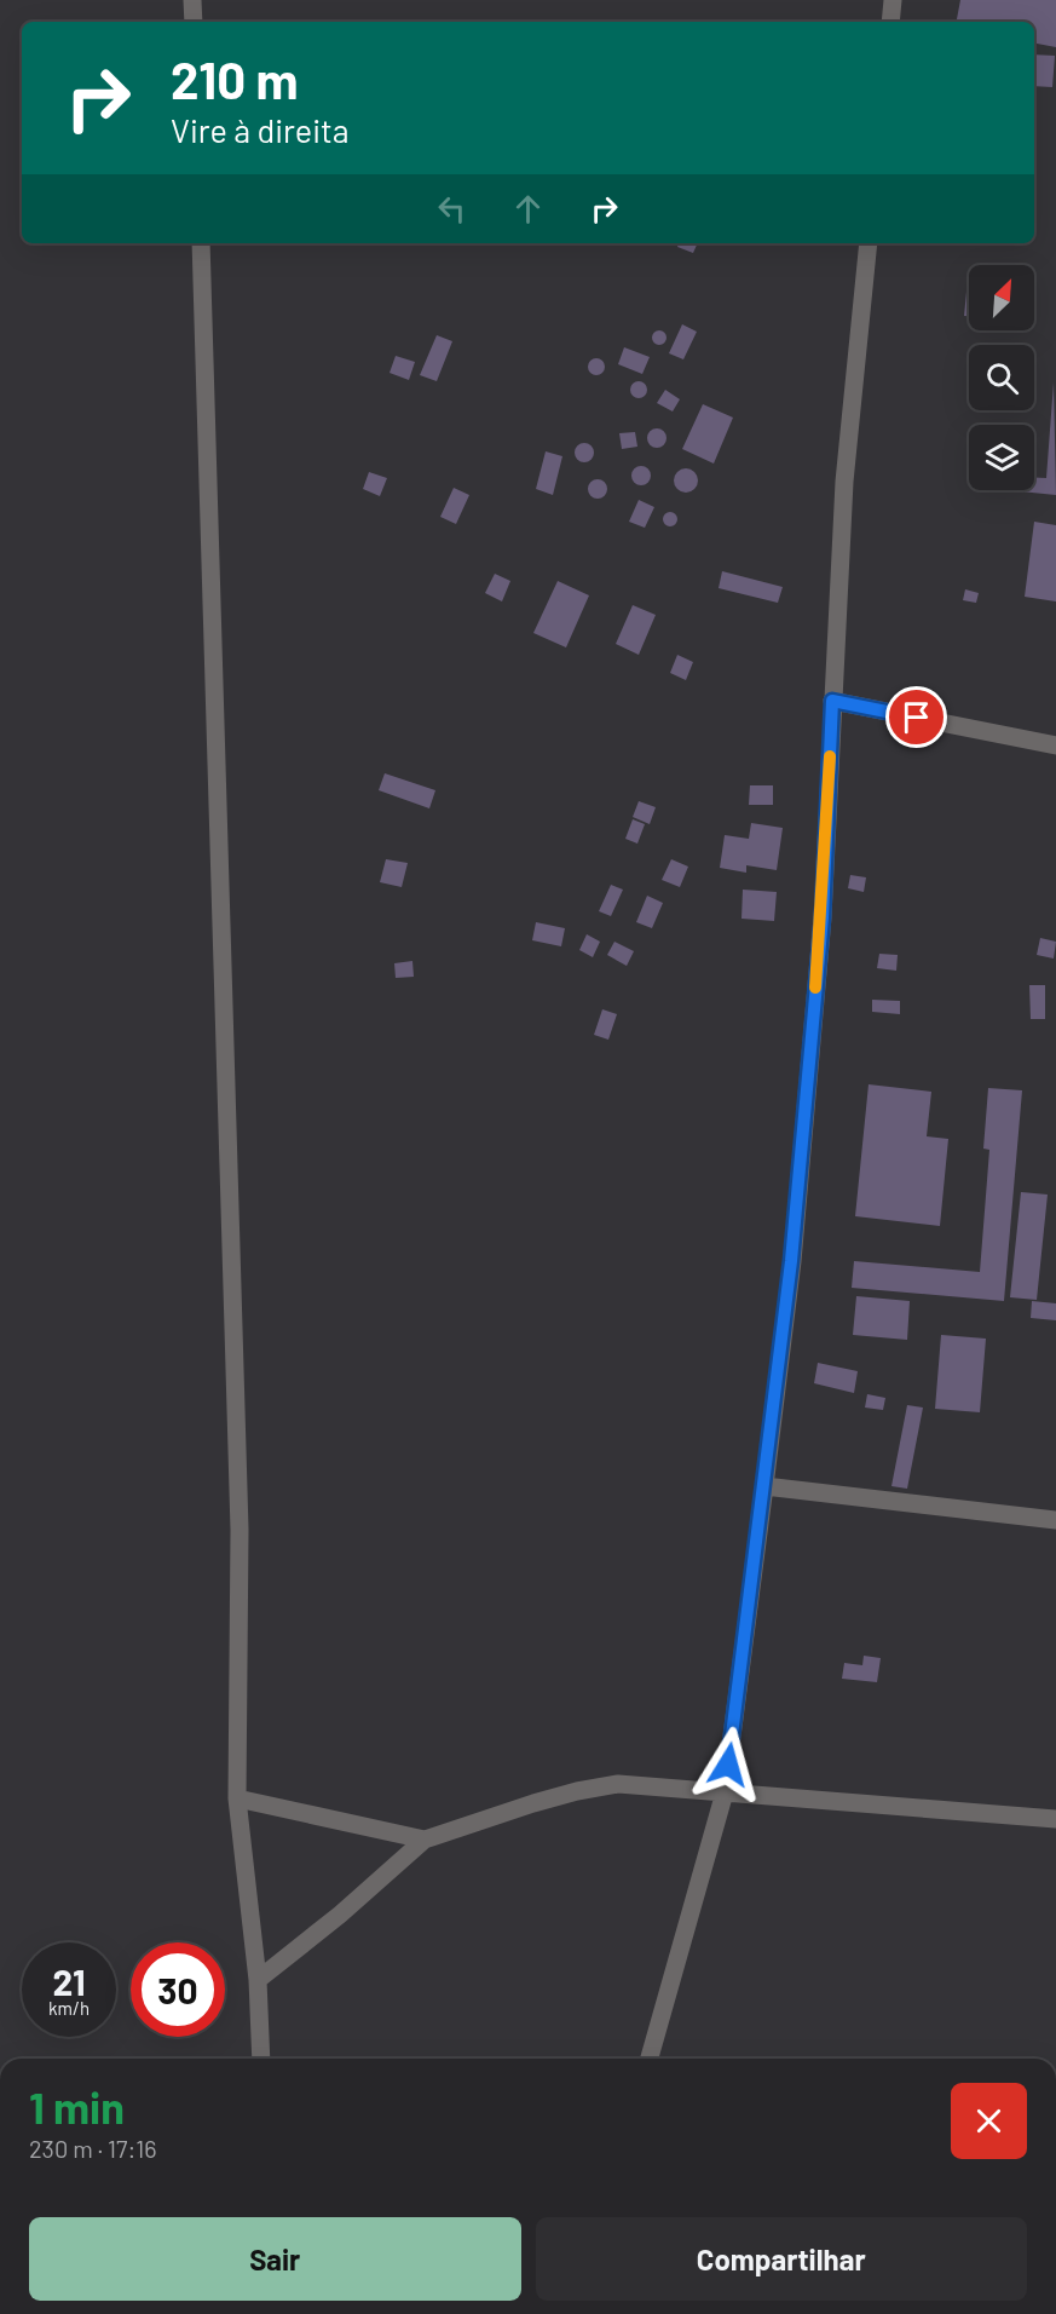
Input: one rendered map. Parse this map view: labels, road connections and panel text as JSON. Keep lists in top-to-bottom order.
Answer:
{
  "north": "top right",
  "page": {
    "turn": ["210 m", "Vire à direita"],
    "speed": "21 km/h",
    "limit": "30",
    "heading": ["1 min", "230 m · 17:16"],
    "buttons": ["Sair", "Compartilhar"]
  }
}
